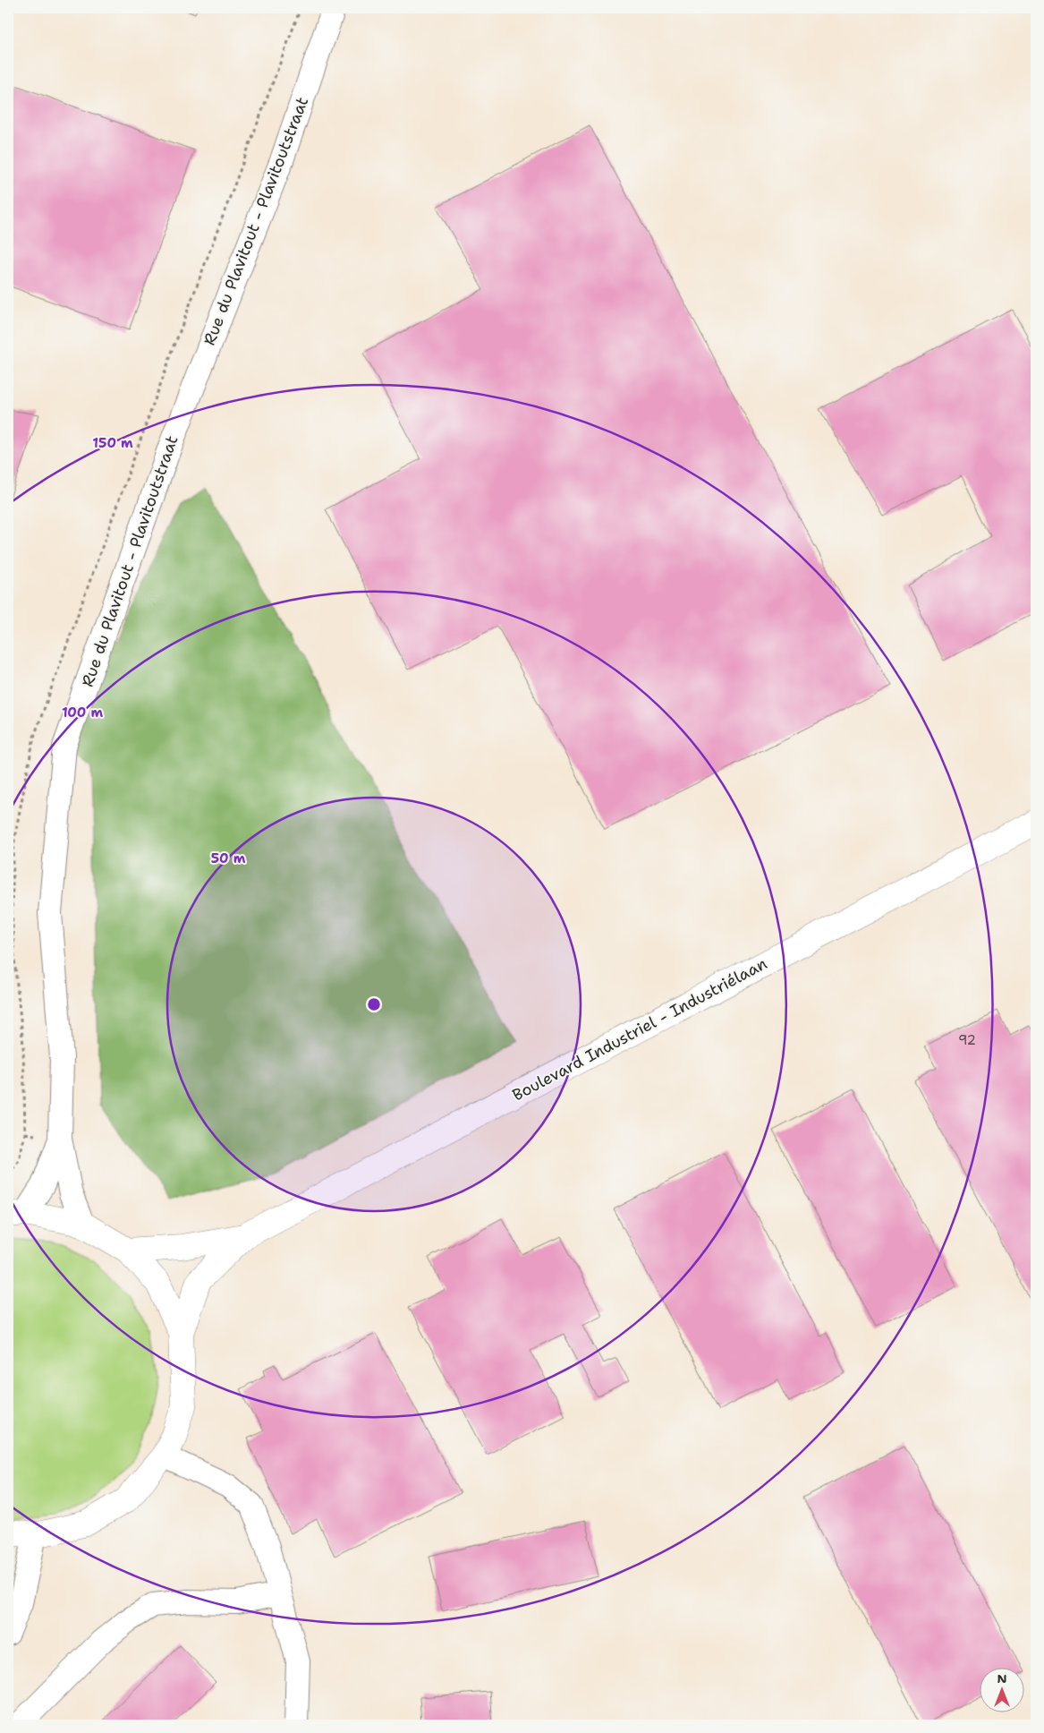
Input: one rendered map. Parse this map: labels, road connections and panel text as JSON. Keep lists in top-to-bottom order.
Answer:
{
  "streets": {
    "main road": ["Boulevard Industriel - Industriélaan"],
    "street": ["Rue du Plavitout - Plavitoutstraat"]
  },
  "crossings": [
    ["Rue du Plavitout - Plavitoutstraat", "Boulevard Industriel - Industriélaan"]
  ],
  "house_numbers": ["92"],
  "north": "top",
  "rings": ["150 m", "100 m", "50 m"]
}
